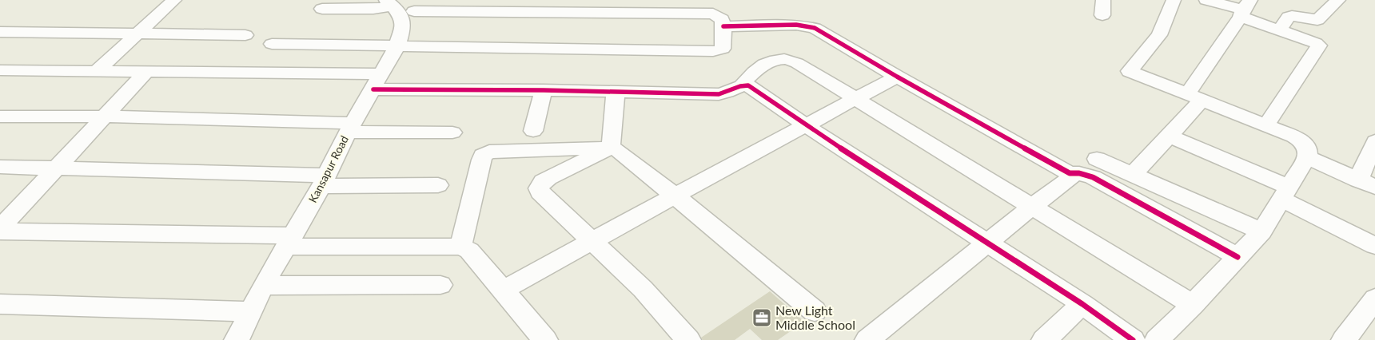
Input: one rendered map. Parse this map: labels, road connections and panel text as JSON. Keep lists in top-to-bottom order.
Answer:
{
  "streets": {
    "street": ["Kansapur Road"]
  },
  "places": {
    "office": ["New Light Middle School"]
  }
}
